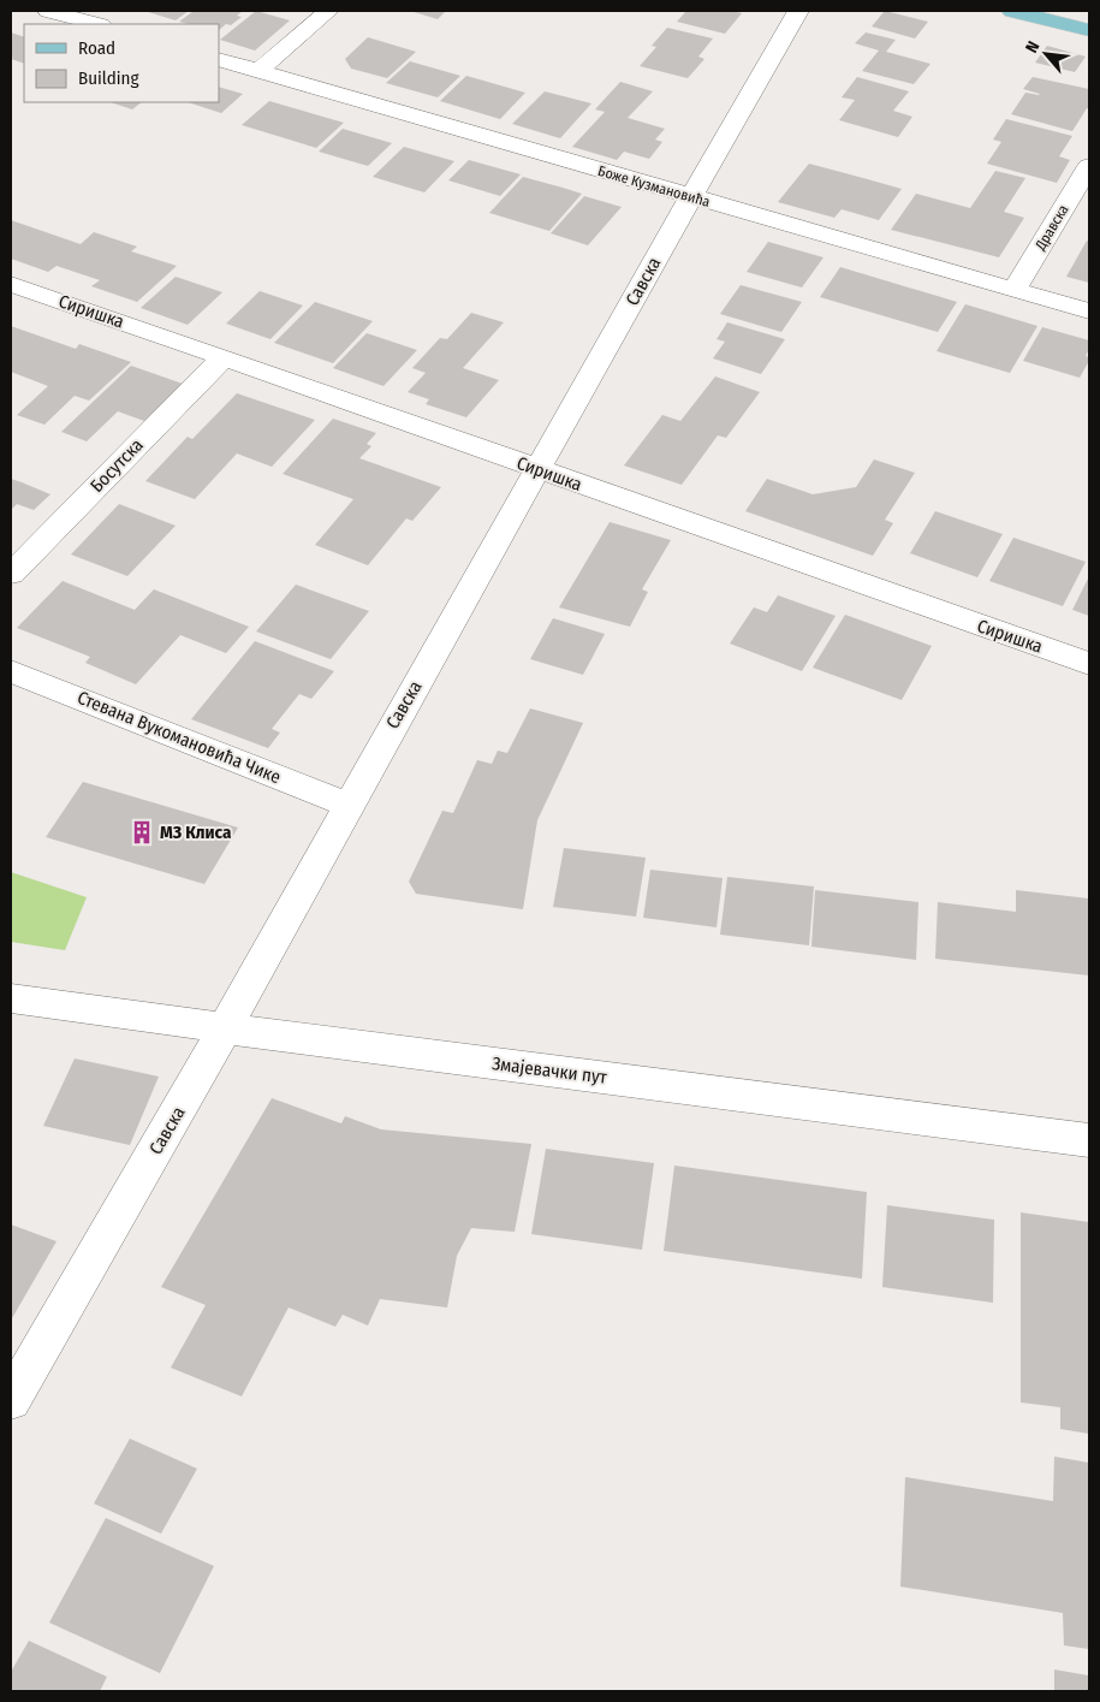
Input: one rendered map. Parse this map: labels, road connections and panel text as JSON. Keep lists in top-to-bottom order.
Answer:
{
  "streets": {
    "street": [
      "Боже Кузмановића",
      "Дравска",
      "Савска",
      "Сиришка",
      "Босутска",
      "Стевана Вукомановића Чике",
      "Змајевачки пут"
    ]
  },
  "crossings": [
    ["Боже Кузмановића", "Дравска"],
    ["Боже Кузмановића", "Савска"],
    ["Савска", "Сиришка"],
    ["Савска", "Стевана Вукомановића Чике"],
    ["Савска", "Змајевачки пут"],
    ["Сиришка", "Босутска"]
  ],
  "places": {
    "building": ["МЗ Клиса"]
  },
  "legend": ["Road", "Building"],
  "north": "top left"
}
